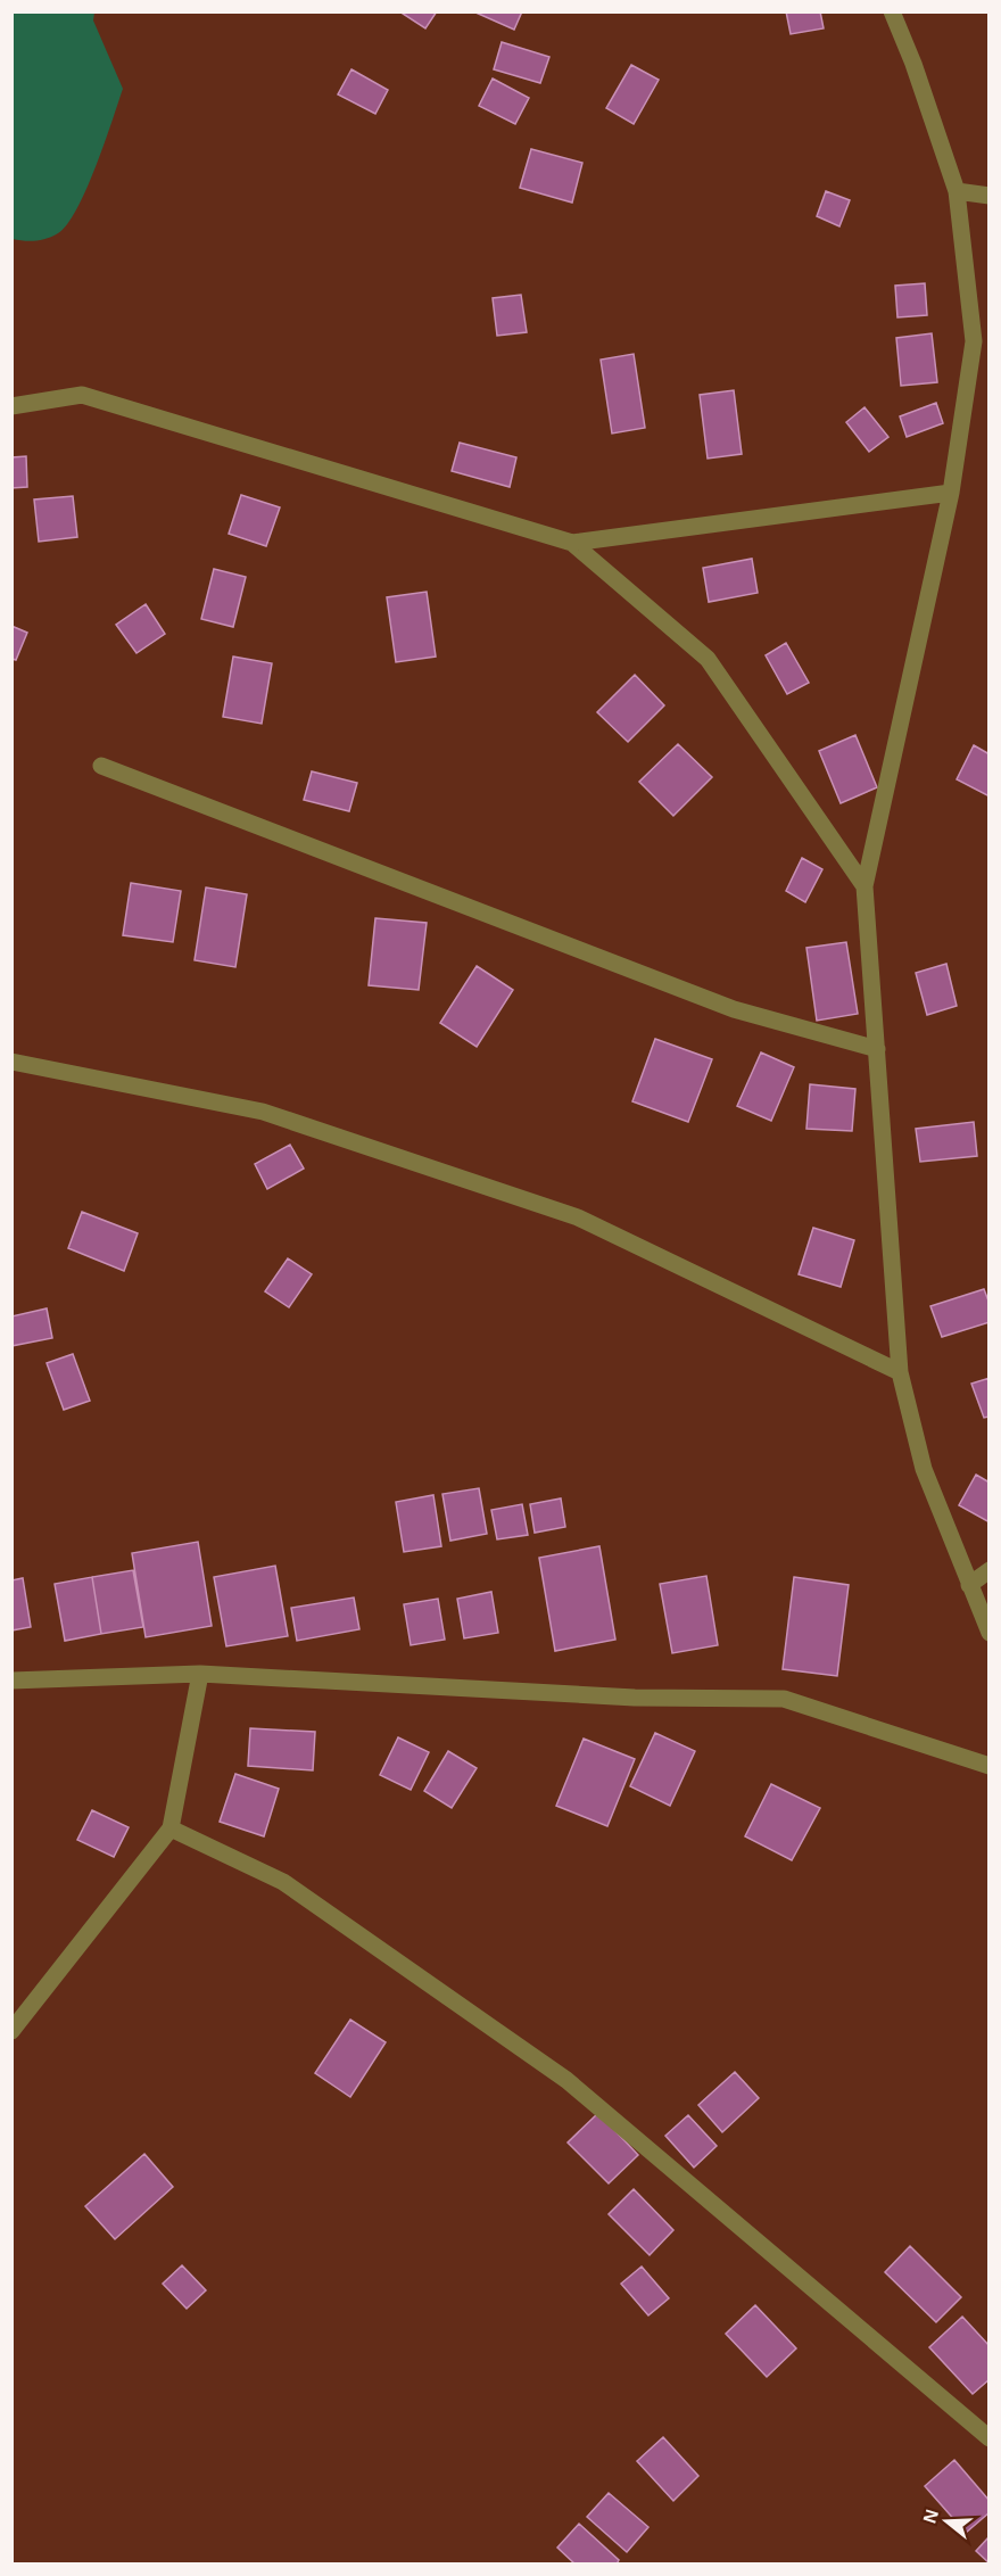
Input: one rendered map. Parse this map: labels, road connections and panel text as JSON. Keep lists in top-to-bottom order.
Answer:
{
  "north": "left"
}
